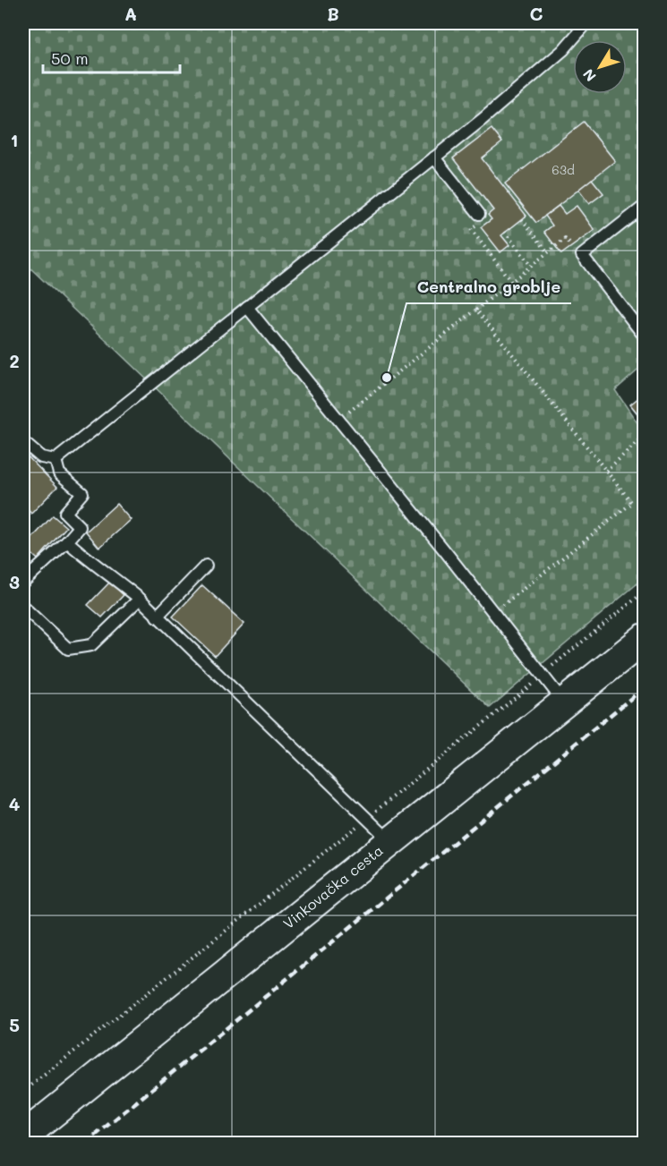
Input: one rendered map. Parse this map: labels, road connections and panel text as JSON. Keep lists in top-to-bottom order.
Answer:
{
  "streets": {
    "main road": ["Vinkovačka cesta"]
  },
  "places": ["Centralno groblje"],
  "house_numbers": ["63d"],
  "scale_bar": "50 m",
  "north": "bottom left",
  "grid": {
    "columns": ["A", "B", "C"],
    "rows": [
      "1",
      "2",
      "3",
      "4",
      "5"
    ]
  }
}
